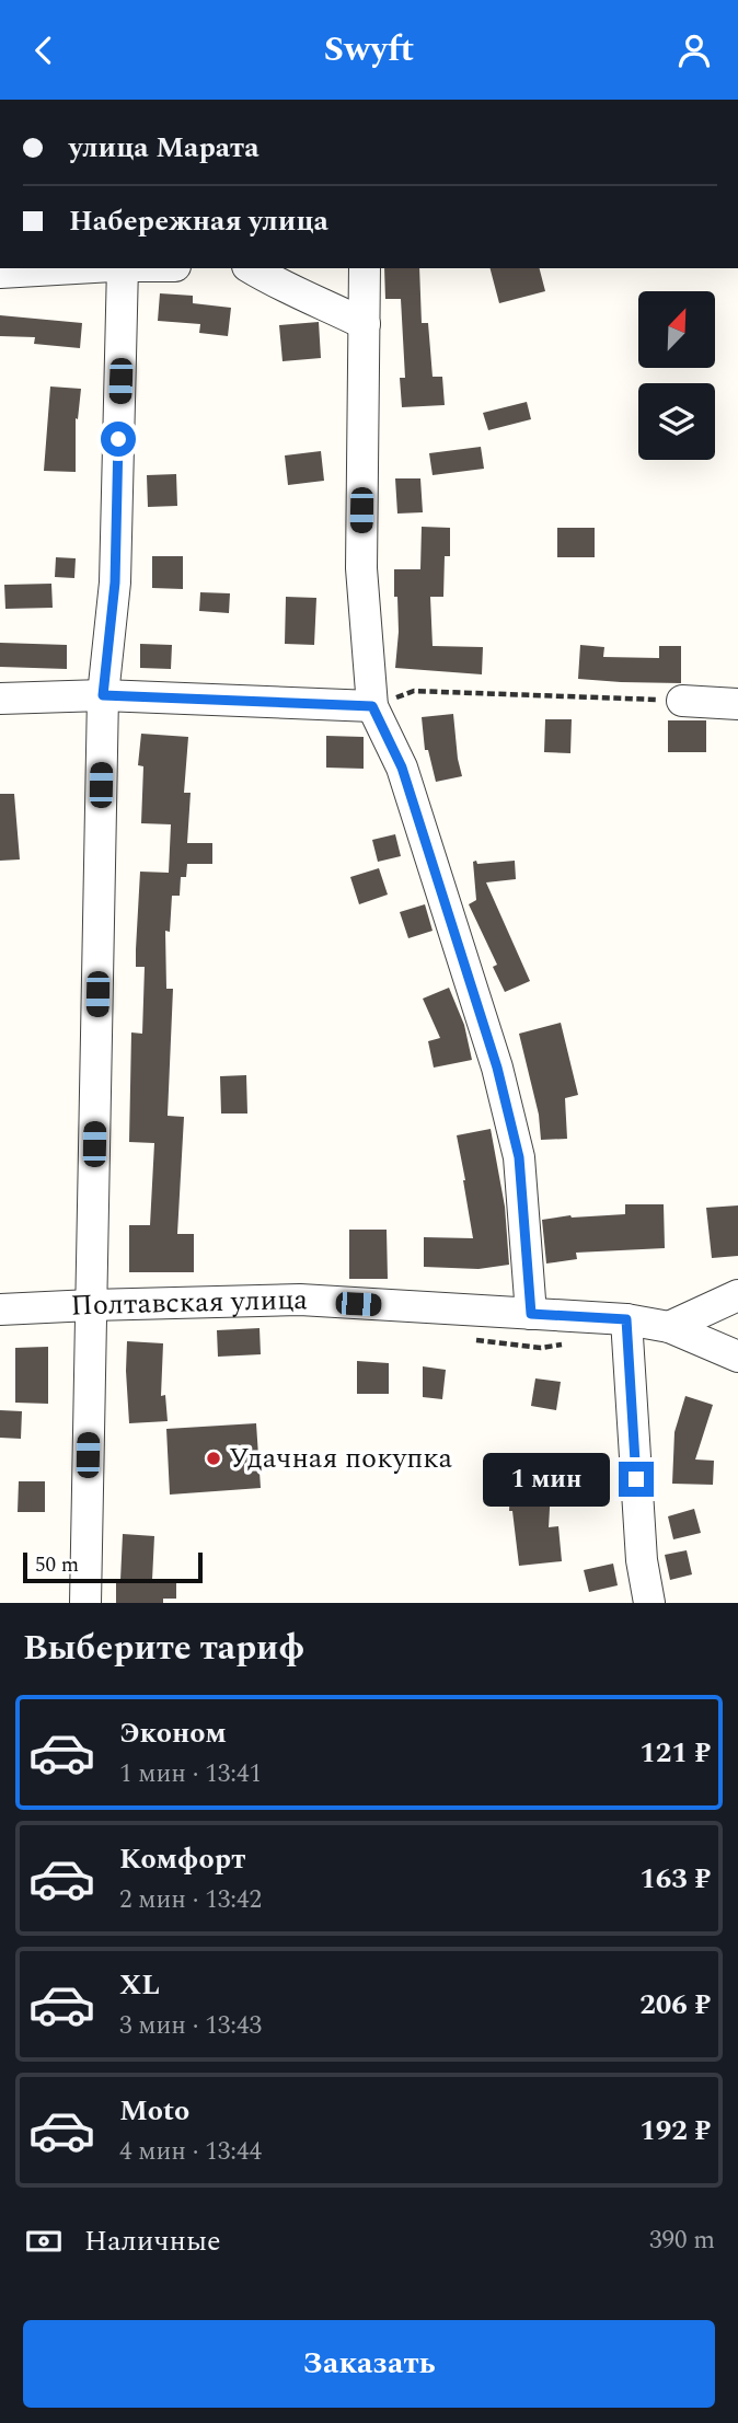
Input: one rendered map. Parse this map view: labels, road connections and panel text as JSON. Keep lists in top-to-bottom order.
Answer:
{
  "streets": {
    "street": ["Полтавская улица"]
  },
  "places": ["Удачная покупка"],
  "scale_bar": "50 m",
  "north": "top right",
  "page": {
    "header": "Swyft",
    "banner": ["улица Марата", "Набережная улица"],
    "bubble": "1 мин",
    "scale": "50 m",
    "heading": "Выберите тариф",
    "list": [
      {
        "name": "Эконом",
        "note": "1 мин · 13:41",
        "value": "121 ₽"
      },
      {
        "name": "Комфорт",
        "note": "2 мин · 13:42",
        "value": "163 ₽"
      },
      {
        "name": "XL",
        "note": "3 мин · 13:43",
        "value": "206 ₽"
      },
      {
        "name": "Moto",
        "note": "4 мин · 13:44",
        "value": "192 ₽"
      }
    ],
    "pay": ["Наличные", "390 m"],
    "buttons": "Заказать"
  }
}
